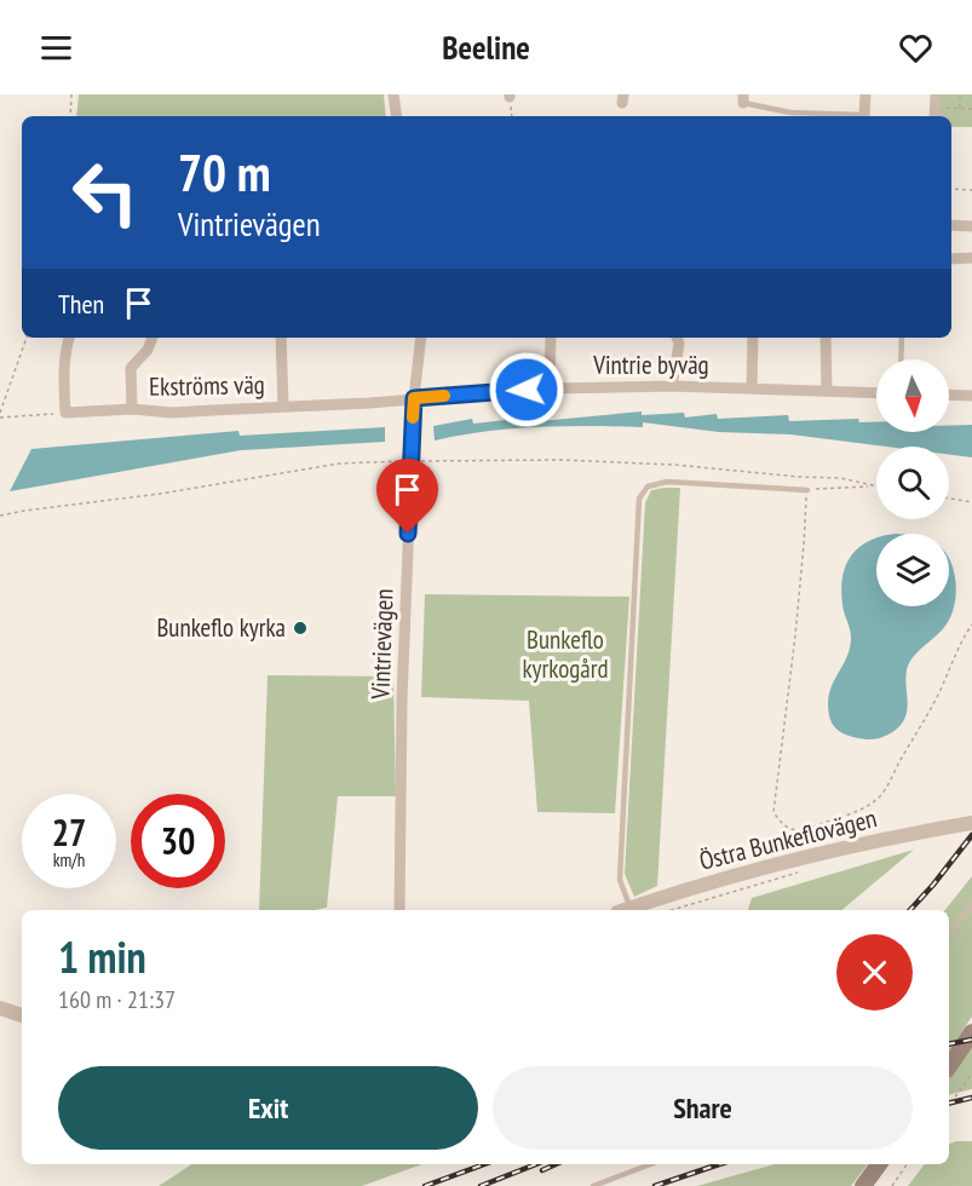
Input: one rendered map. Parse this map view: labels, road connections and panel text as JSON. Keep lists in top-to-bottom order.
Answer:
{
  "streets": {
    "street": [
      "Vintrie byväg",
      "Ekströms väg",
      "Vintrievägen",
      "Östra Bunkeflovägen"
    ]
  },
  "crossings": [
    ["Vintrie byväg", "Ekströms väg"],
    ["Vintrie byväg", "Vintrievägen"],
    ["Ekströms väg", "Vintrievägen"]
  ],
  "parks": ["Bunkeflo kyrkogård"],
  "places": ["Bunkeflo kyrka"],
  "north": "bottom",
  "page": {
    "header": "Beeline",
    "turn": ["70 m", "Vintrievägen"],
    "then": "Then",
    "speed": "27 km/h",
    "limit": "30",
    "heading": ["1 min", "160 m · 21:37"],
    "buttons": ["Exit", "Share"]
  }
}
